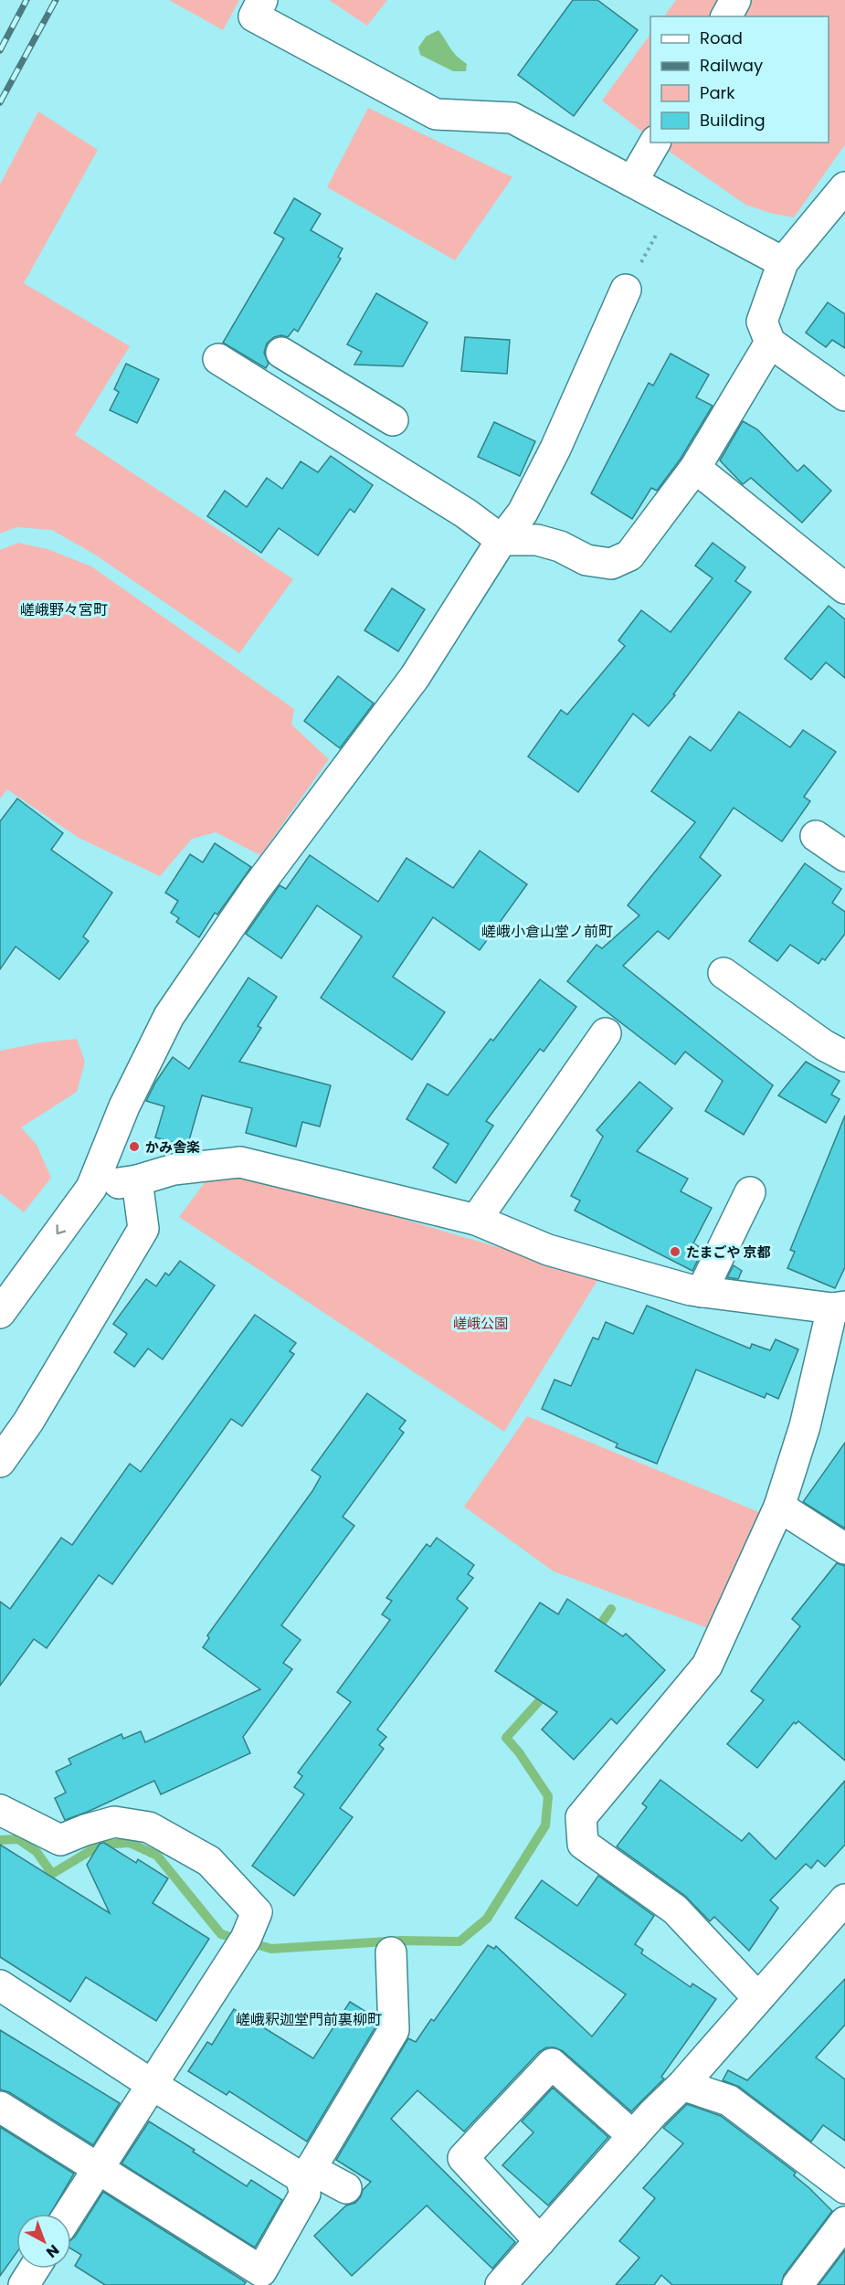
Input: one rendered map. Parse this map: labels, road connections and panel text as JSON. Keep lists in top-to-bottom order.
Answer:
{
  "districts": ["嵯峨野々宮町", "嵯峨小倉山堂ノ前町", "嵯峨釈迦堂門前裏柳町"],
  "parks": ["嵯峨公園"],
  "places": ["かみ舎楽", "たまごや 京都"],
  "legend": [
    "Road",
    "Railway",
    "Park",
    "Building"
  ],
  "north": "bottom right"
}
